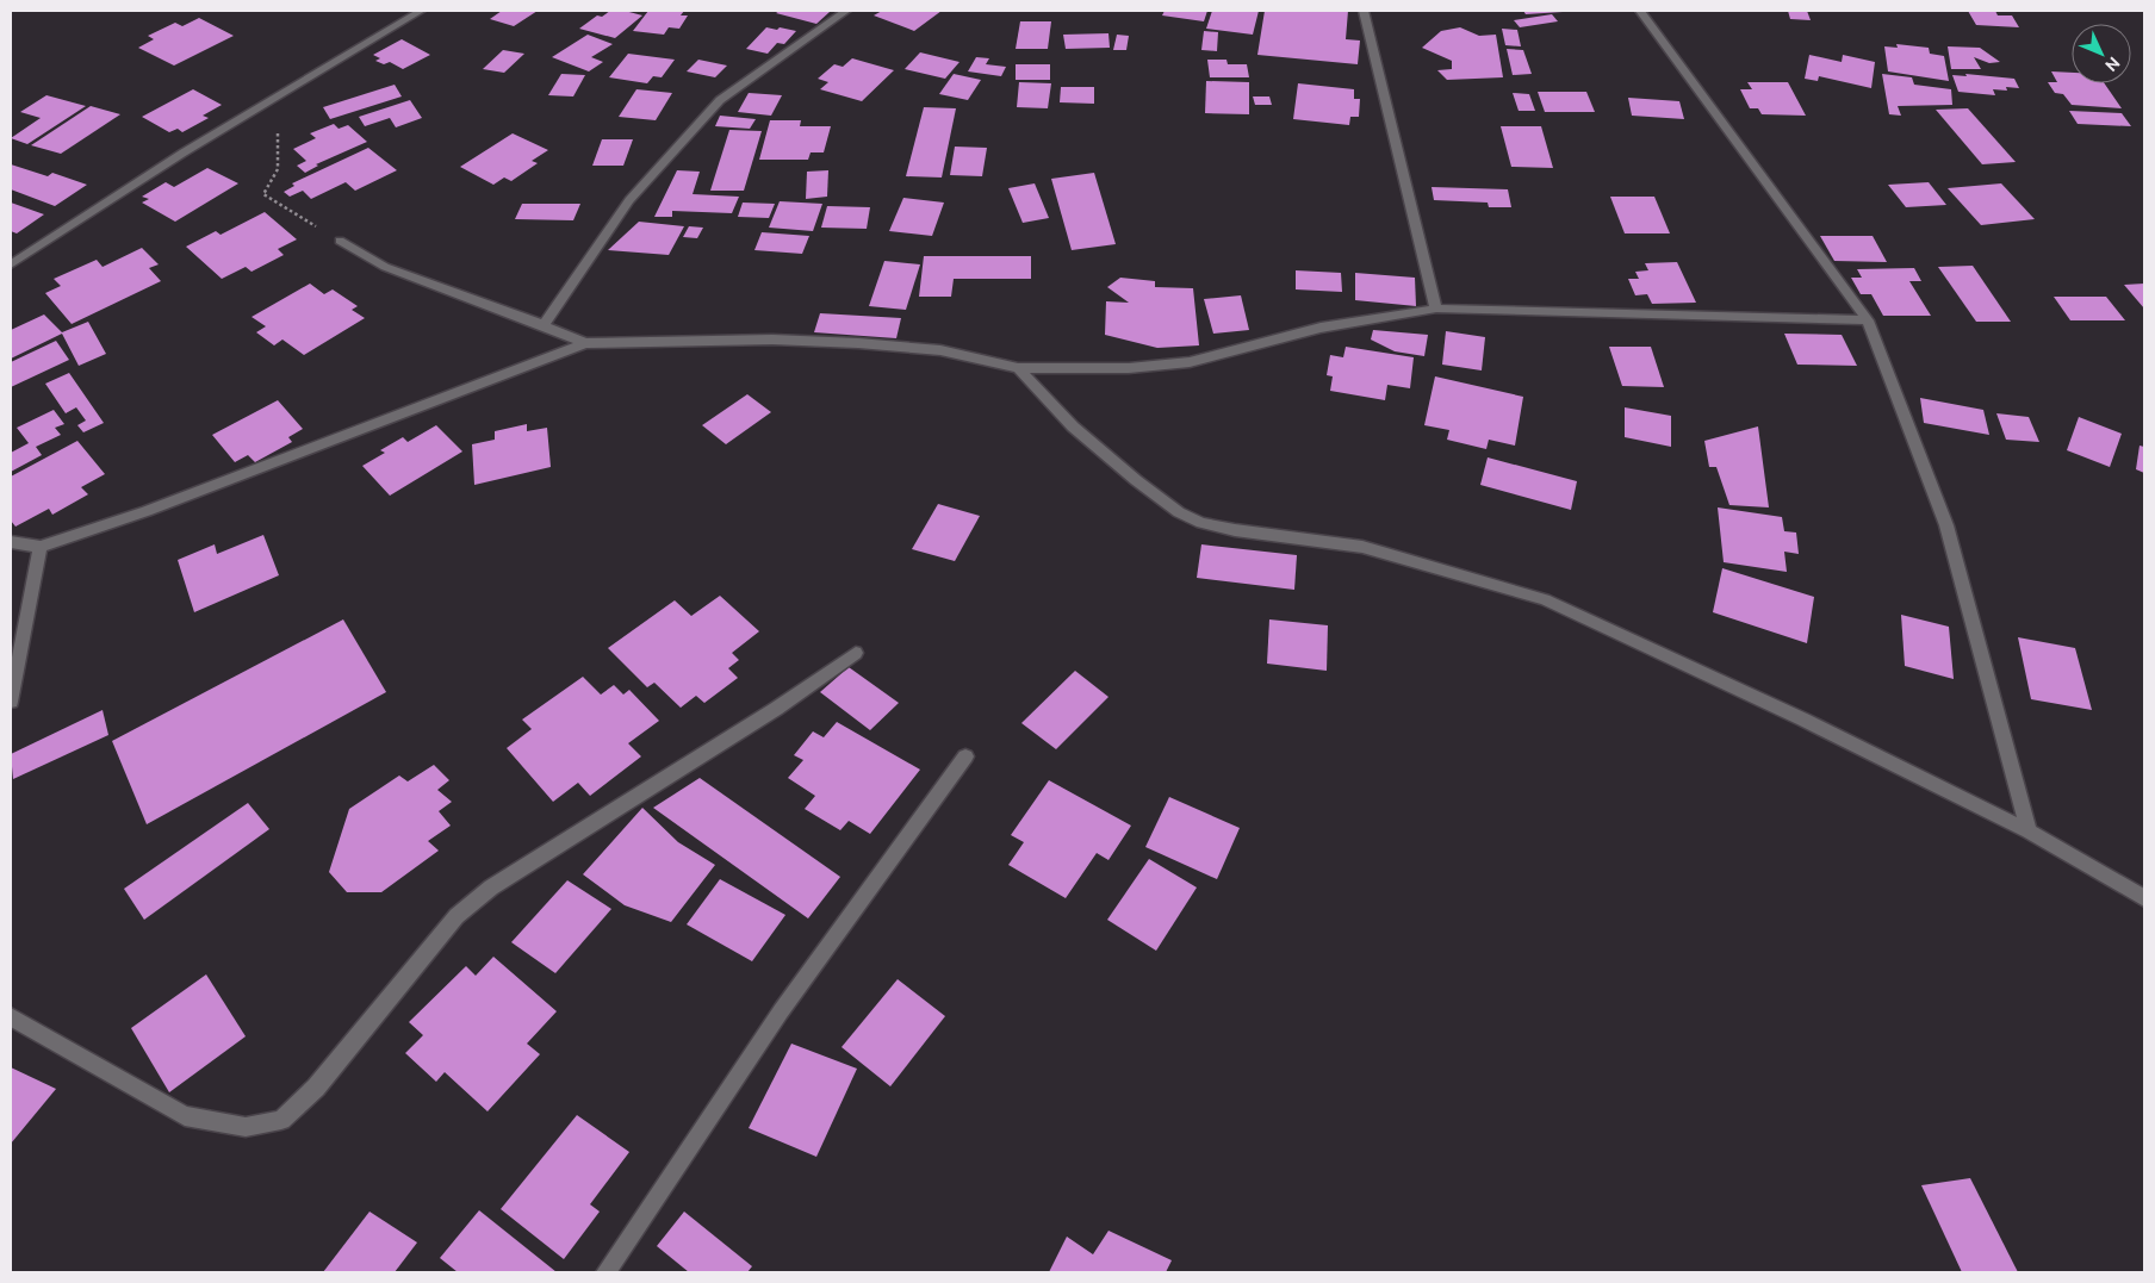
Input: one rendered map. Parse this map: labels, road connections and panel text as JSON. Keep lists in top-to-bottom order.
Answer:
{
  "north": "bottom right"
}
